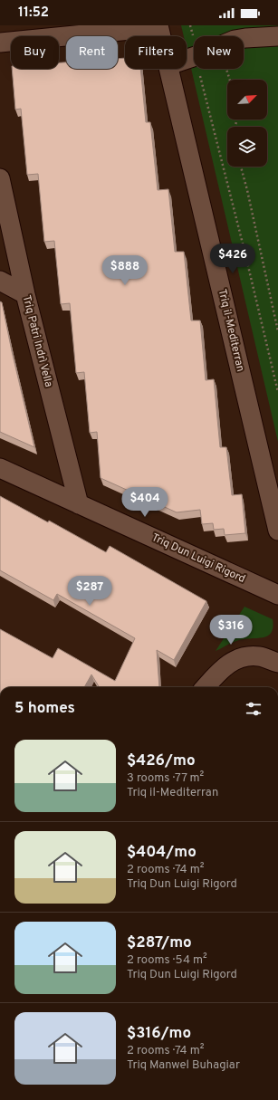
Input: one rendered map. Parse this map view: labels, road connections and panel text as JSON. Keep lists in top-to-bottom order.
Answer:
{
  "streets": {
    "street": ["Triq il-Mediterran", "Triq Patri Indrì Vella", "Triq Dun Luigi Rigord"]
  },
  "crossings": [
    ["Triq Patri Indrì Vella", "Triq Dun Luigi Rigord"]
  ],
  "north": "top right",
  "page": {
    "status": "11:52",
    "chip": [
      "Buy",
      "Rent",
      "Filters",
      "New"
    ],
    "price": [
      "$426",
      "$888",
      "$404",
      "$287",
      "$316"
    ],
    "heading": "5 homes",
    "list": [
      {
        "name": "$426/mo",
        "note": "3 rooms · 77 m² · Triq il-Mediterran"
      },
      {
        "name": "$404/mo",
        "note": "2 rooms · 74 m² · Triq Dun Luigi Rigord"
      },
      {
        "name": "$287/mo",
        "note": "2 rooms · 54 m² · Triq Dun Luigi Rigord"
      },
      {
        "name": "$316/mo",
        "note": "2 rooms · 74 m² · Triq Manwel Buhagiar"
      }
    ]
  }
}
